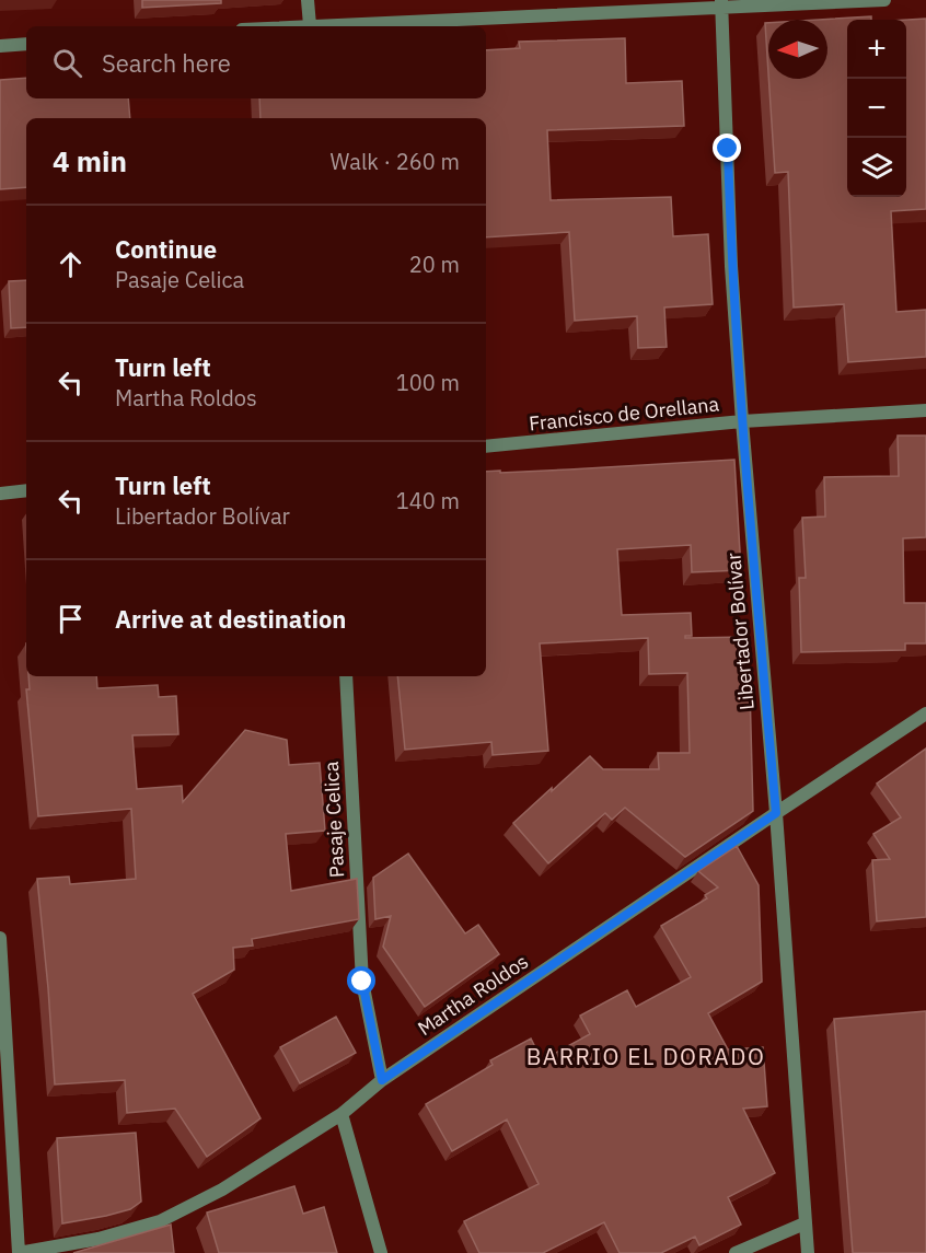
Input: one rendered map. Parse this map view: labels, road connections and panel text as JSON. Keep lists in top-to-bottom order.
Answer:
{
  "streets": {
    "street": [
      "Francisco de Orellana",
      "Libertador Bolívar",
      "Pasaje Celica",
      "Martha Roldos"
    ]
  },
  "crossings": [
    ["Francisco de Orellana", "Libertador Bolívar"],
    ["Libertador Bolívar", "Martha Roldos"],
    ["Pasaje Celica", "Martha Roldos"]
  ],
  "districts": ["BARRIO EL DORADO"],
  "north": "left",
  "page": {
    "map_buttons": ["+", "−"],
    "search": "Search here",
    "heading": ["4 min", "Walk · 260 m"],
    "list": [
      ["Continue", "Pasaje Celica", "20 m"],
      ["Turn left", "Martha Roldos", "100 m"],
      ["Turn left", "Libertador Bolívar", "140 m"],
      "Arrive at destination"
    ]
  }
}
